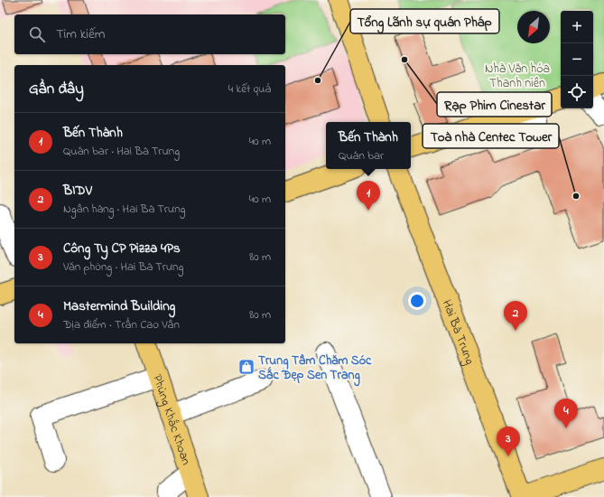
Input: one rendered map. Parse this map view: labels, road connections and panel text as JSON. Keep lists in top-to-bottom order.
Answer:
{
  "streets": {
    "main road": ["Hai Bà Trưng", "Phùng Khắc Khoan"]
  },
  "parks": ["Nhà Văn hóa Thanh niên"],
  "places": {
    "other": ["Rạp Phim Cinestar", "Tổng Lãnh sự quán Pháp", "Toà nhà Centec Tower"],
    "shop": ["Trung Tâm Chăm Sóc Sắc Đẹp Sen Trang"]
  },
  "north": "bottom left",
  "page": {
    "map_buttons": ["+", "−"],
    "search": "Tìm kiếm",
    "heading": ["Gần đây", "4 kết quả"],
    "list": [
      {
        "mark": "1",
        "name": "Bến Thành",
        "note": "Quán bar · Hai Bà Trưng",
        "value": "40 m"
      },
      {
        "mark": "2",
        "name": "BIDV",
        "note": "Ngân hàng · Hai Bà Trưng",
        "value": "40 m"
      },
      {
        "mark": "3",
        "name": "Công Ty CP Pizza 4Ps",
        "note": "Văn phòng · Hai Bà Trưng",
        "value": "80 m"
      },
      {
        "mark": "4",
        "name": "Mastermind Building",
        "note": "Địa điểm · Trần Cao Vân",
        "value": "80 m"
      }
    ],
    "popup": ["Bến Thành", "Quán bar"],
    "pins": [
      "1",
      "2",
      "4",
      "3"
    ]
  }
}
